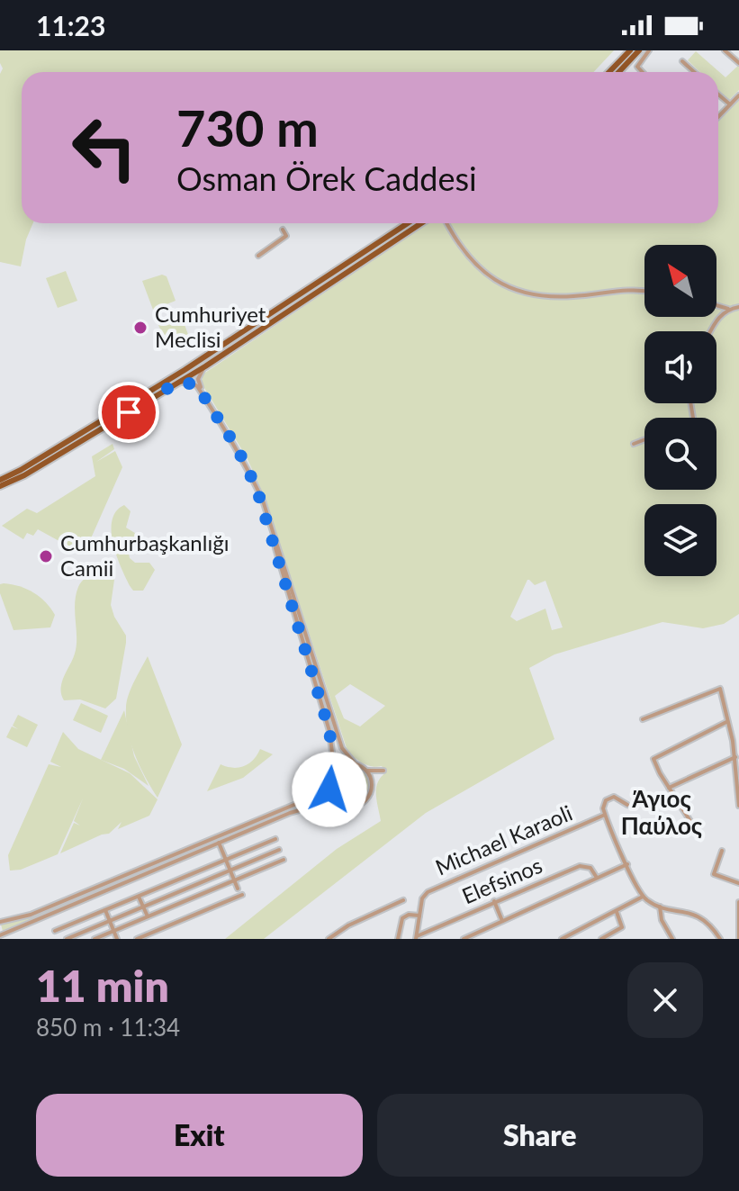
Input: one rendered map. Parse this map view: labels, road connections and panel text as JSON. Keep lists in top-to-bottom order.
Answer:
{
  "streets": {
    "street": ["Michael Karaoli", "Elefsinos"]
  },
  "districts": ["Άγιος Παύλος"],
  "places": ["Cumhuriyet Meclisi", "Cumhurbaşkanlığı Camii"],
  "north": "top left",
  "page": {
    "status": "11:23",
    "turn": ["730 m", "Osman Örek Caddesi"],
    "heading": ["11 min", "850 m · 11:34"],
    "buttons": ["Exit", "Share"]
  }
}
